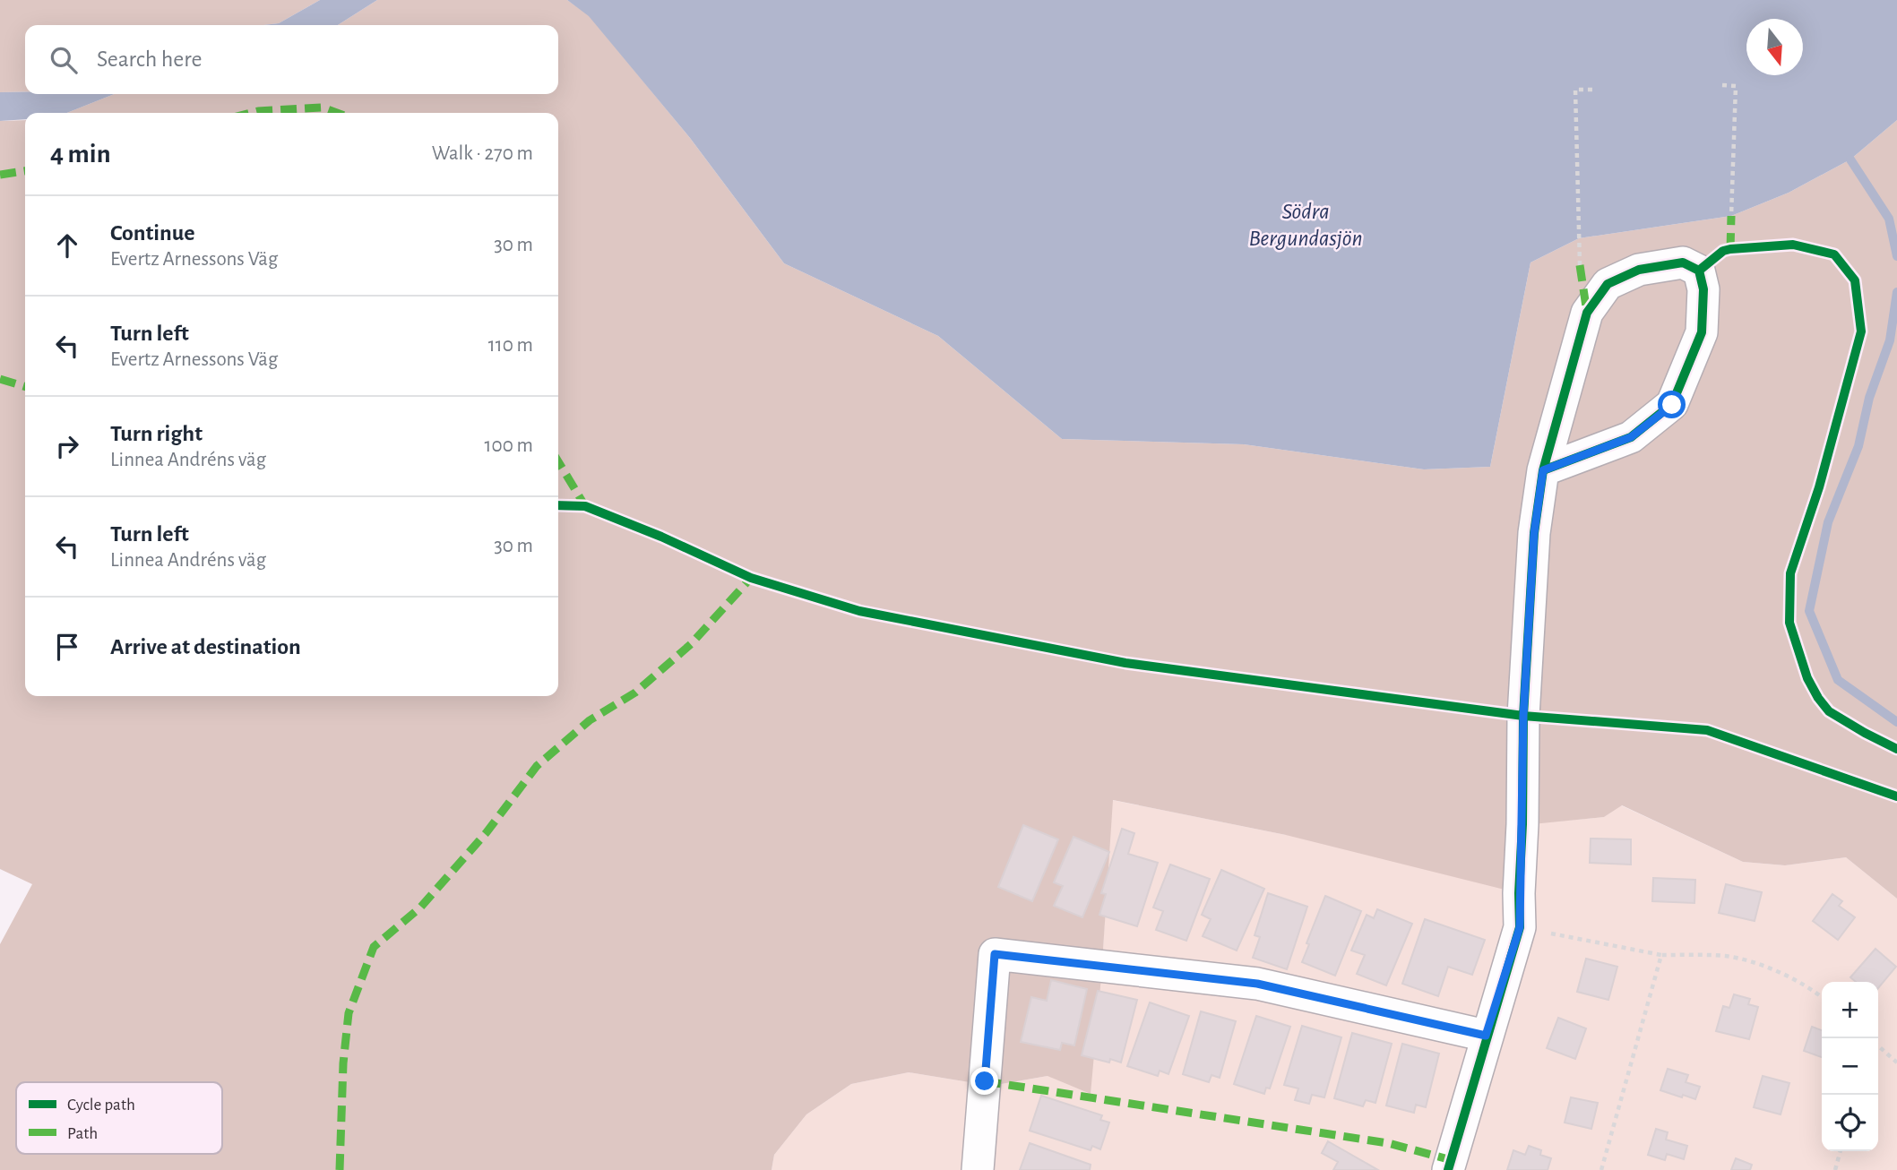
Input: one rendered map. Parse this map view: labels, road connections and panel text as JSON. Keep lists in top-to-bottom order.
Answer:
{
  "water": ["Södra Bergundasjön"],
  "legend": ["Cycle path", "Path"],
  "north": "bottom",
  "page": {
    "search": "Search here",
    "heading": ["4 min", "Walk · 270 m"],
    "list": [
      ["Continue", "Evertz Arnessons Väg", "30 m"],
      ["Turn left", "Evertz Arnessons Väg", "110 m"],
      ["Turn right", "Linnea Andréns väg", "100 m"],
      ["Turn left", "Linnea Andréns väg", "30 m"],
      "Arrive at destination"
    ],
    "map_buttons": ["+", "−"]
  }
}
